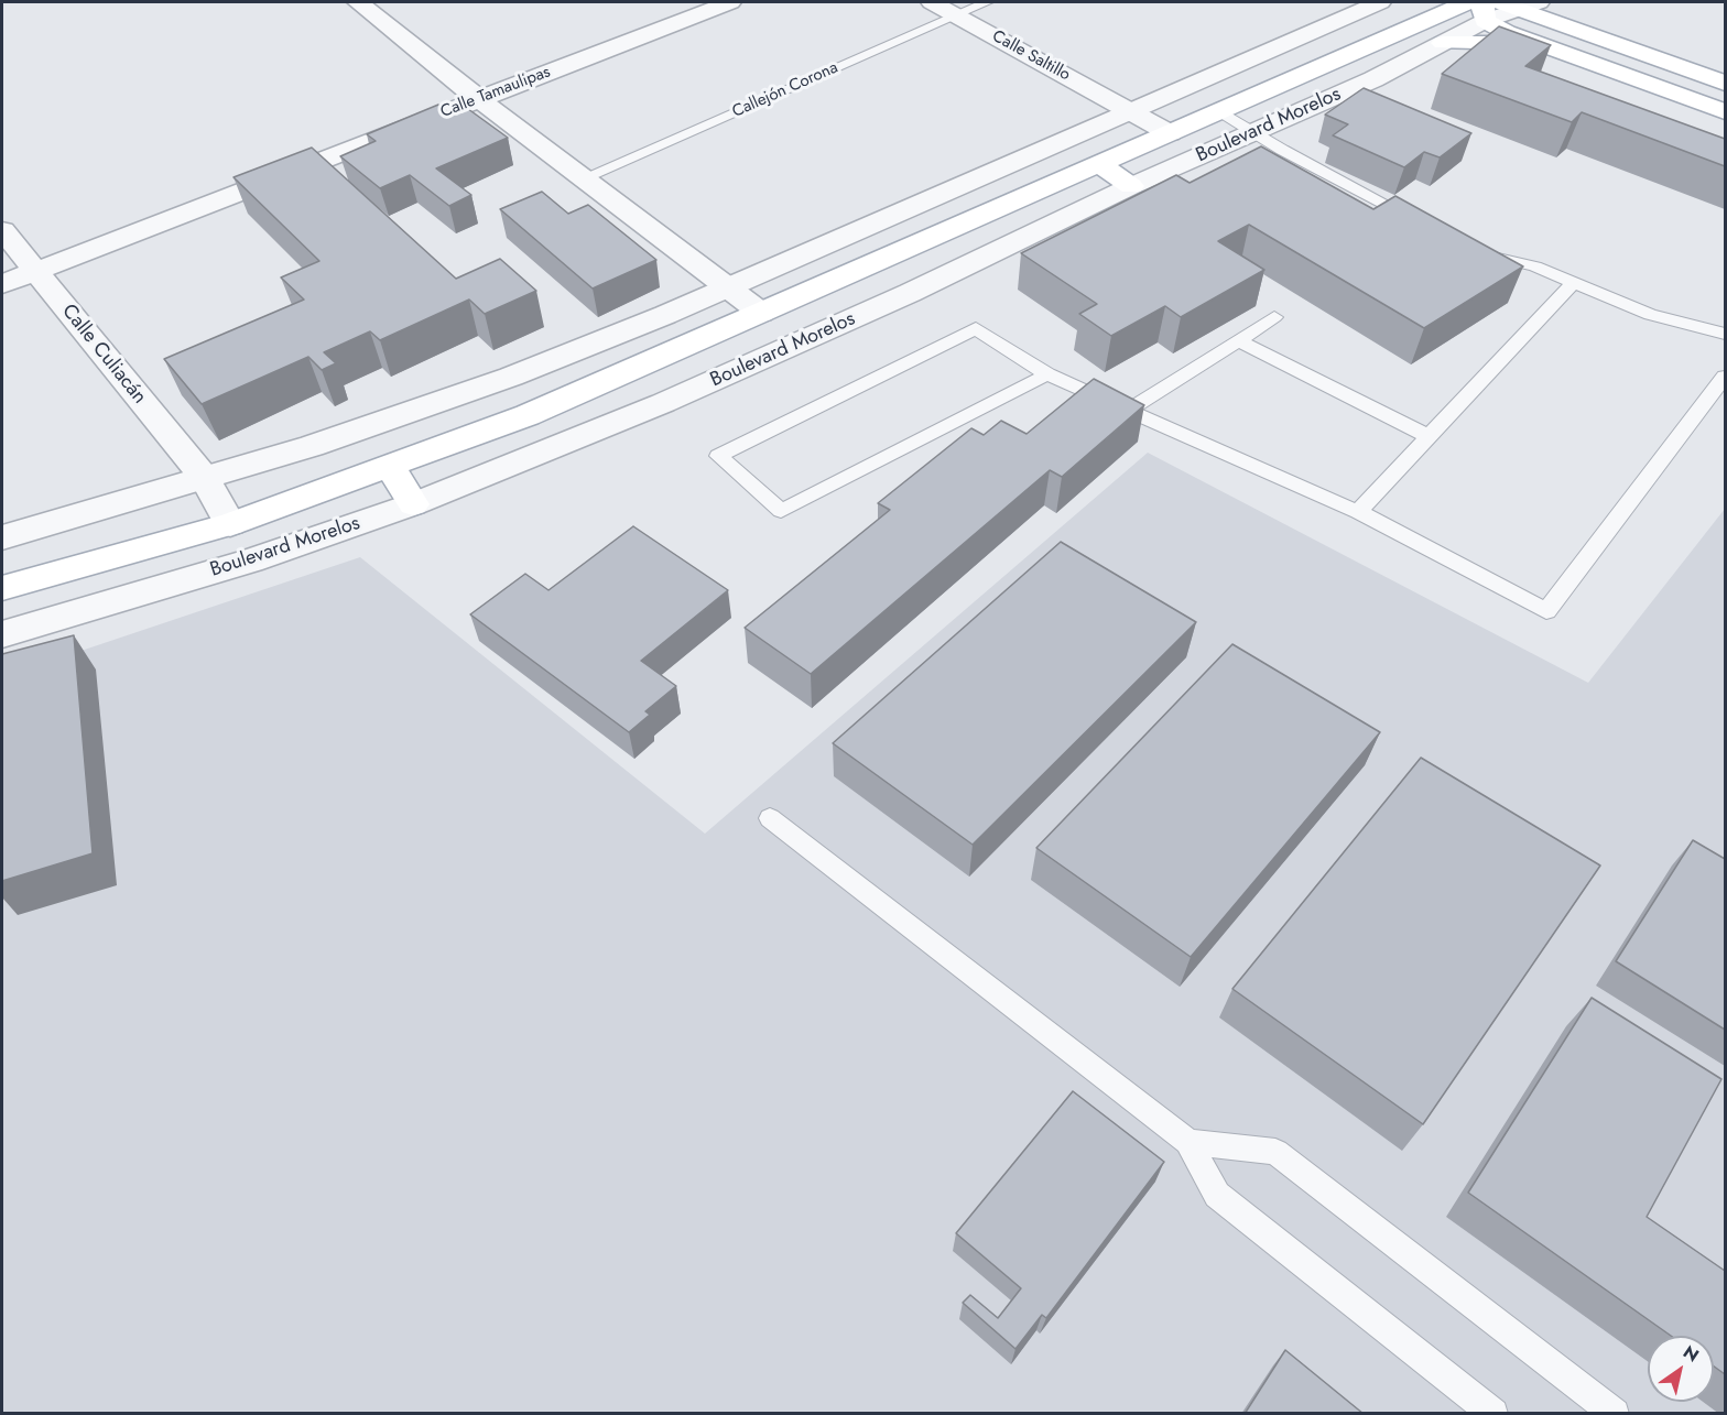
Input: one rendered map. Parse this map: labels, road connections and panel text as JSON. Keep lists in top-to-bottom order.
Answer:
{
  "streets": {
    "main road": ["Boulevard Morelos"],
    "street": ["Calle Saltillo", "Calle Tamaulipas", "Calle Culiacán"],
    "lane": ["Callejón Corona"]
  },
  "crossings": [
    ["Calle Saltillo", "Callejón Corona"],
    ["Calle Saltillo", "Boulevard Morelos"],
    ["Calle Tamaulipas", "Calle Culiacán"],
    ["Boulevard Morelos", "Calle Culiacán"]
  ],
  "north": "top right"
}
